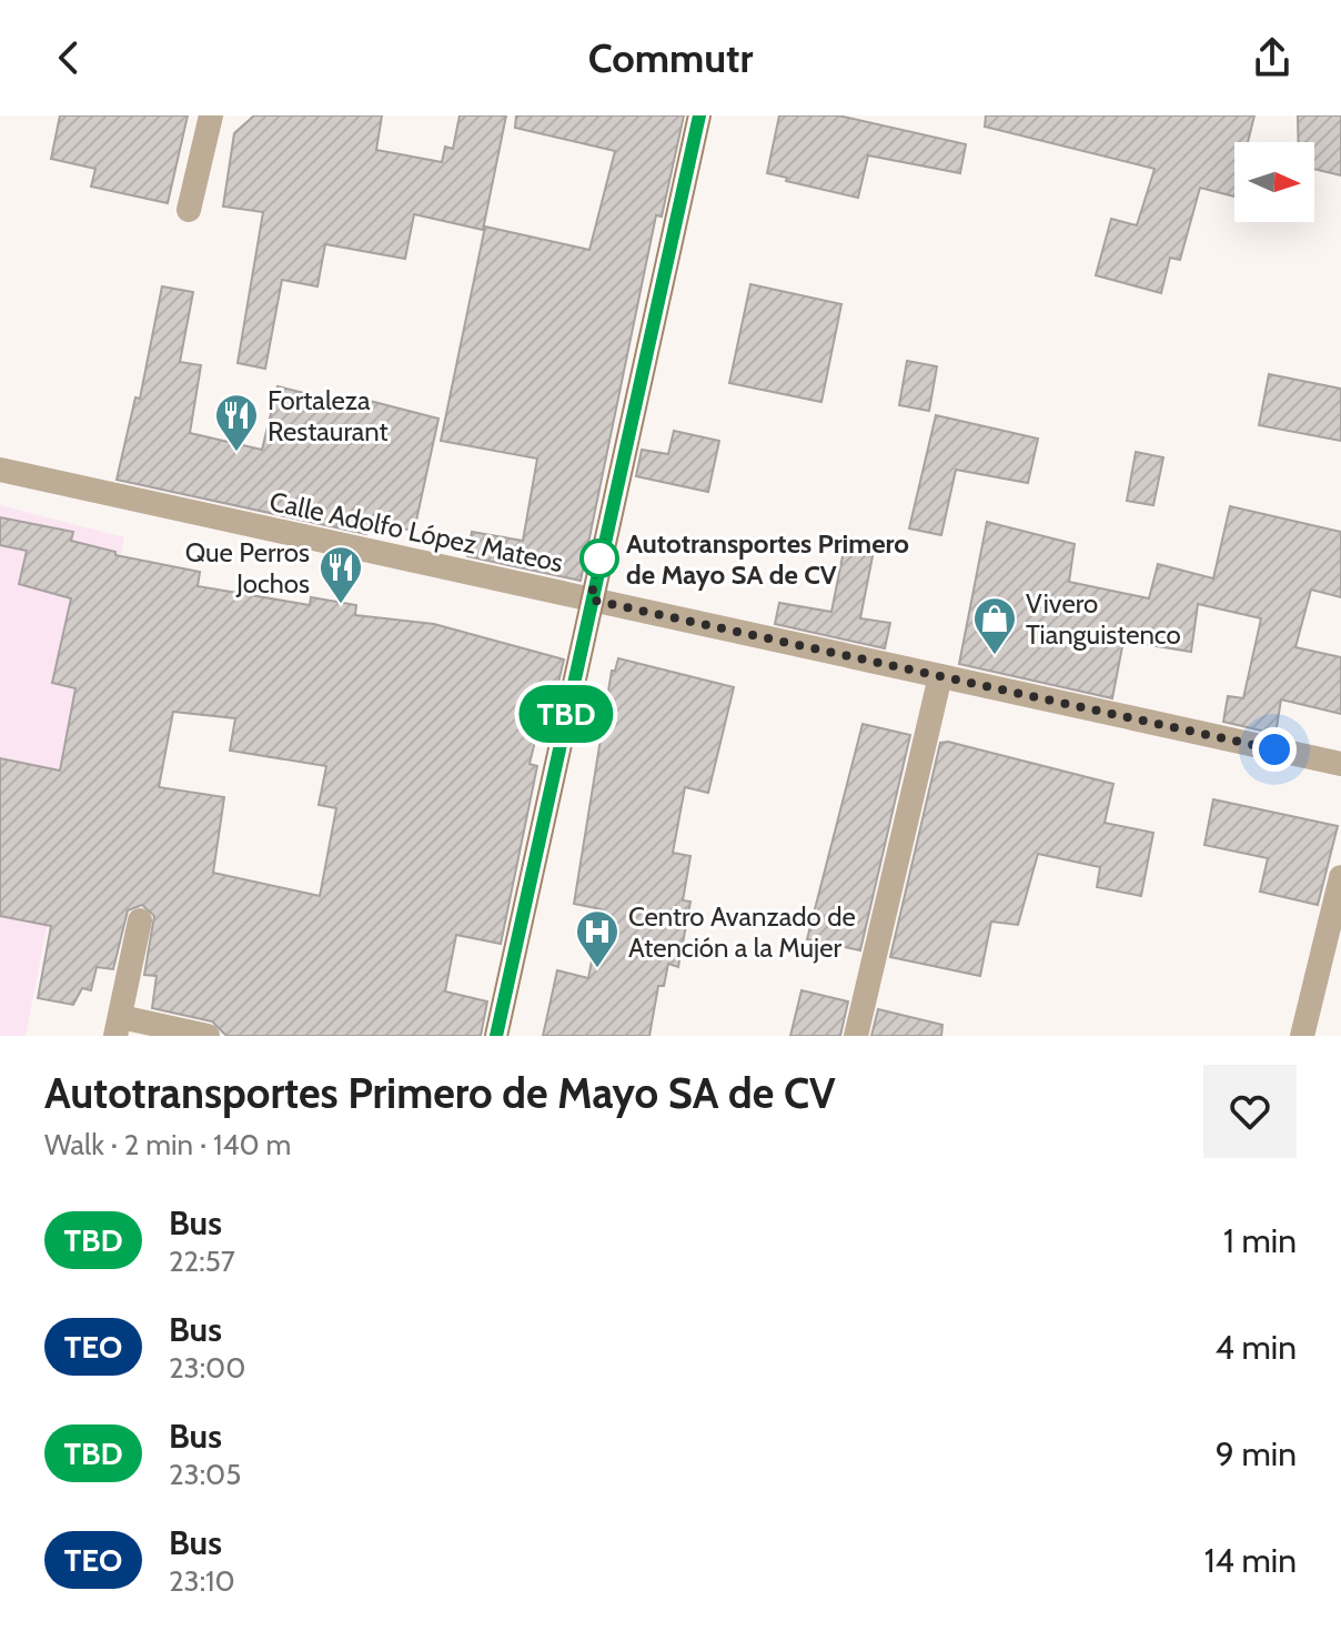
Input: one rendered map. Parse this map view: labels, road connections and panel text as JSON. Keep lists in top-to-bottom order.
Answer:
{
  "streets": {
    "street": ["Calle Adolfo López Mateos"]
  },
  "places": {
    "restaurant": ["Fortaleza Restaurant", "Que Perros Jochos"],
    "other": ["Autotransportes Primero de Mayo SA de CV"],
    "shop": ["Vivero Tianguistenco"],
    "hospital": ["Centro Avanzado de Atención a la Mujer"]
  },
  "lines": ["bus line TBD"],
  "north": "right",
  "page": {
    "header": "Commutr",
    "on_map": "TBD",
    "heading": ["Autotransportes Primero de Mayo SA de CV", "Walk · 2 min · 140 m"],
    "list": [
      {
        "mark": "TBD",
        "name": "Bus",
        "note": "22:57",
        "value": "1 min"
      },
      {
        "mark": "TEO",
        "name": "Bus",
        "note": "23:00",
        "value": "4 min"
      },
      {
        "mark": "TBD",
        "name": "Bus",
        "note": "23:05",
        "value": "9 min"
      },
      {
        "mark": "TEO",
        "name": "Bus",
        "note": "23:10",
        "value": "14 min"
      }
    ]
  }
}
